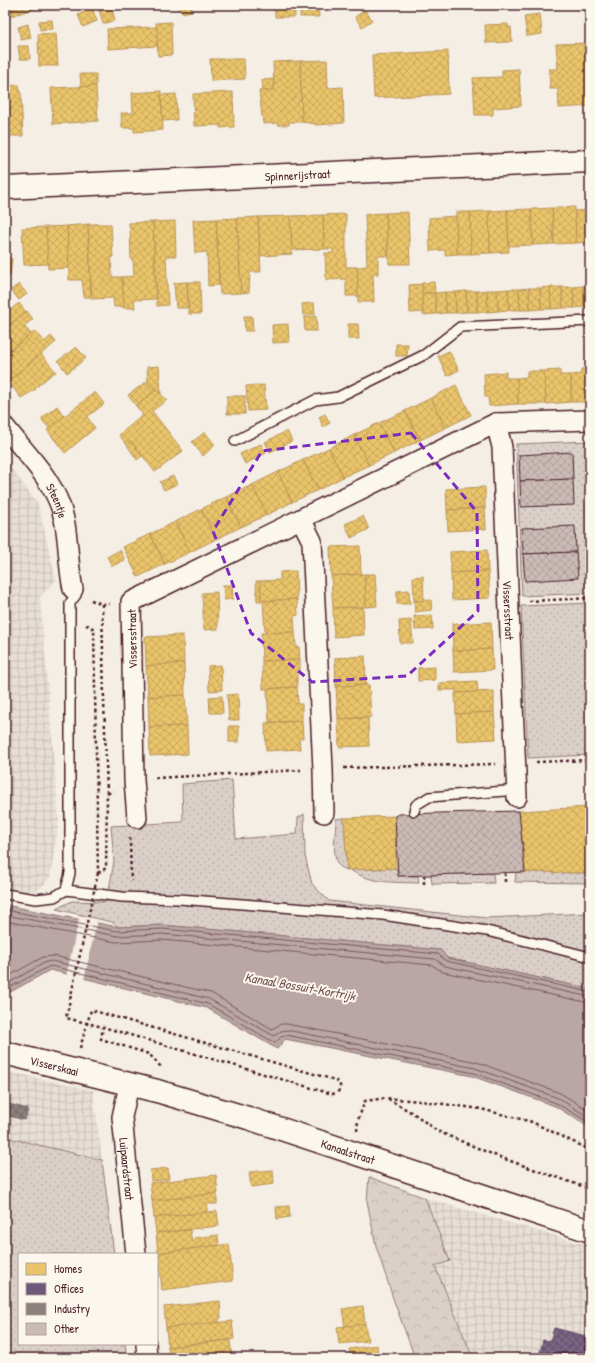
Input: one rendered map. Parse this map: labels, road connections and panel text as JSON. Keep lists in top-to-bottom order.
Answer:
{
  "streets": {
    "street": [
      "Spinnerijstraat",
      "Steentje",
      "Vissersstraat",
      "Visserskaai",
      "Kanaalstraat",
      "Luipaardstraat"
    ]
  },
  "crossings": [
    ["Visserskaai", "Kanaalstraat"],
    ["Kanaalstraat", "Luipaardstraat"]
  ],
  "water": ["Kanaal Bossuit-Kortrijk"],
  "legend": [
    "Homes",
    "Offices",
    "Industry",
    "Other"
  ]
}
